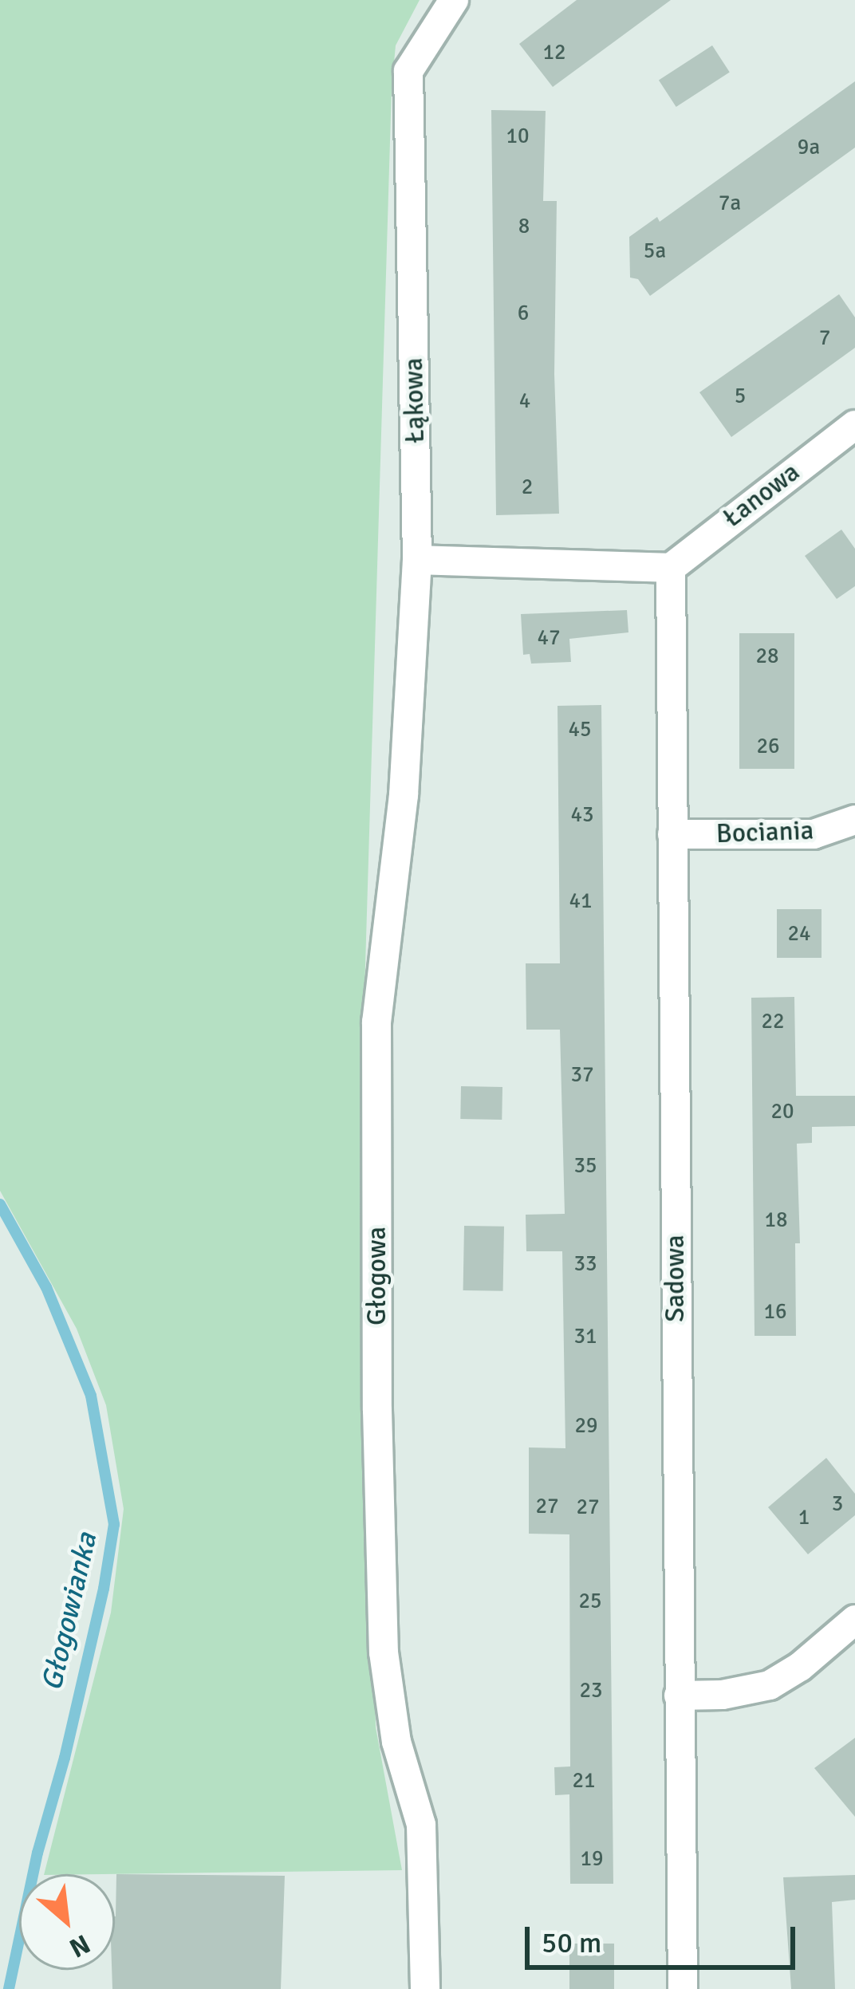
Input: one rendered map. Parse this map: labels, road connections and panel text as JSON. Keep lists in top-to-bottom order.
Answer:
{
  "streets": {
    "street": [
      "Łąkowa",
      "Łanowa",
      "Bociania",
      "Głogowa",
      "Sadowa"
    ]
  },
  "crossings": [
    ["Łąkowa", "Głogowa"],
    ["Łanowa", "Sadowa"],
    ["Bociania", "Sadowa"]
  ],
  "water": ["Głogowianka"],
  "house_numbers": [
    "12",
    "10",
    "9a",
    "7a",
    "8",
    "5a",
    "6",
    "7",
    "5",
    "4",
    "2",
    "47",
    "28",
    "45",
    "26",
    "43",
    "41",
    "24",
    "22",
    "37",
    "20",
    "35",
    "18",
    "33",
    "16",
    "31",
    "29",
    "3",
    "27",
    "27",
    "1",
    "25",
    "23",
    "21",
    "19"
  ],
  "scale_bar": "50 m",
  "north": "bottom right"
}
